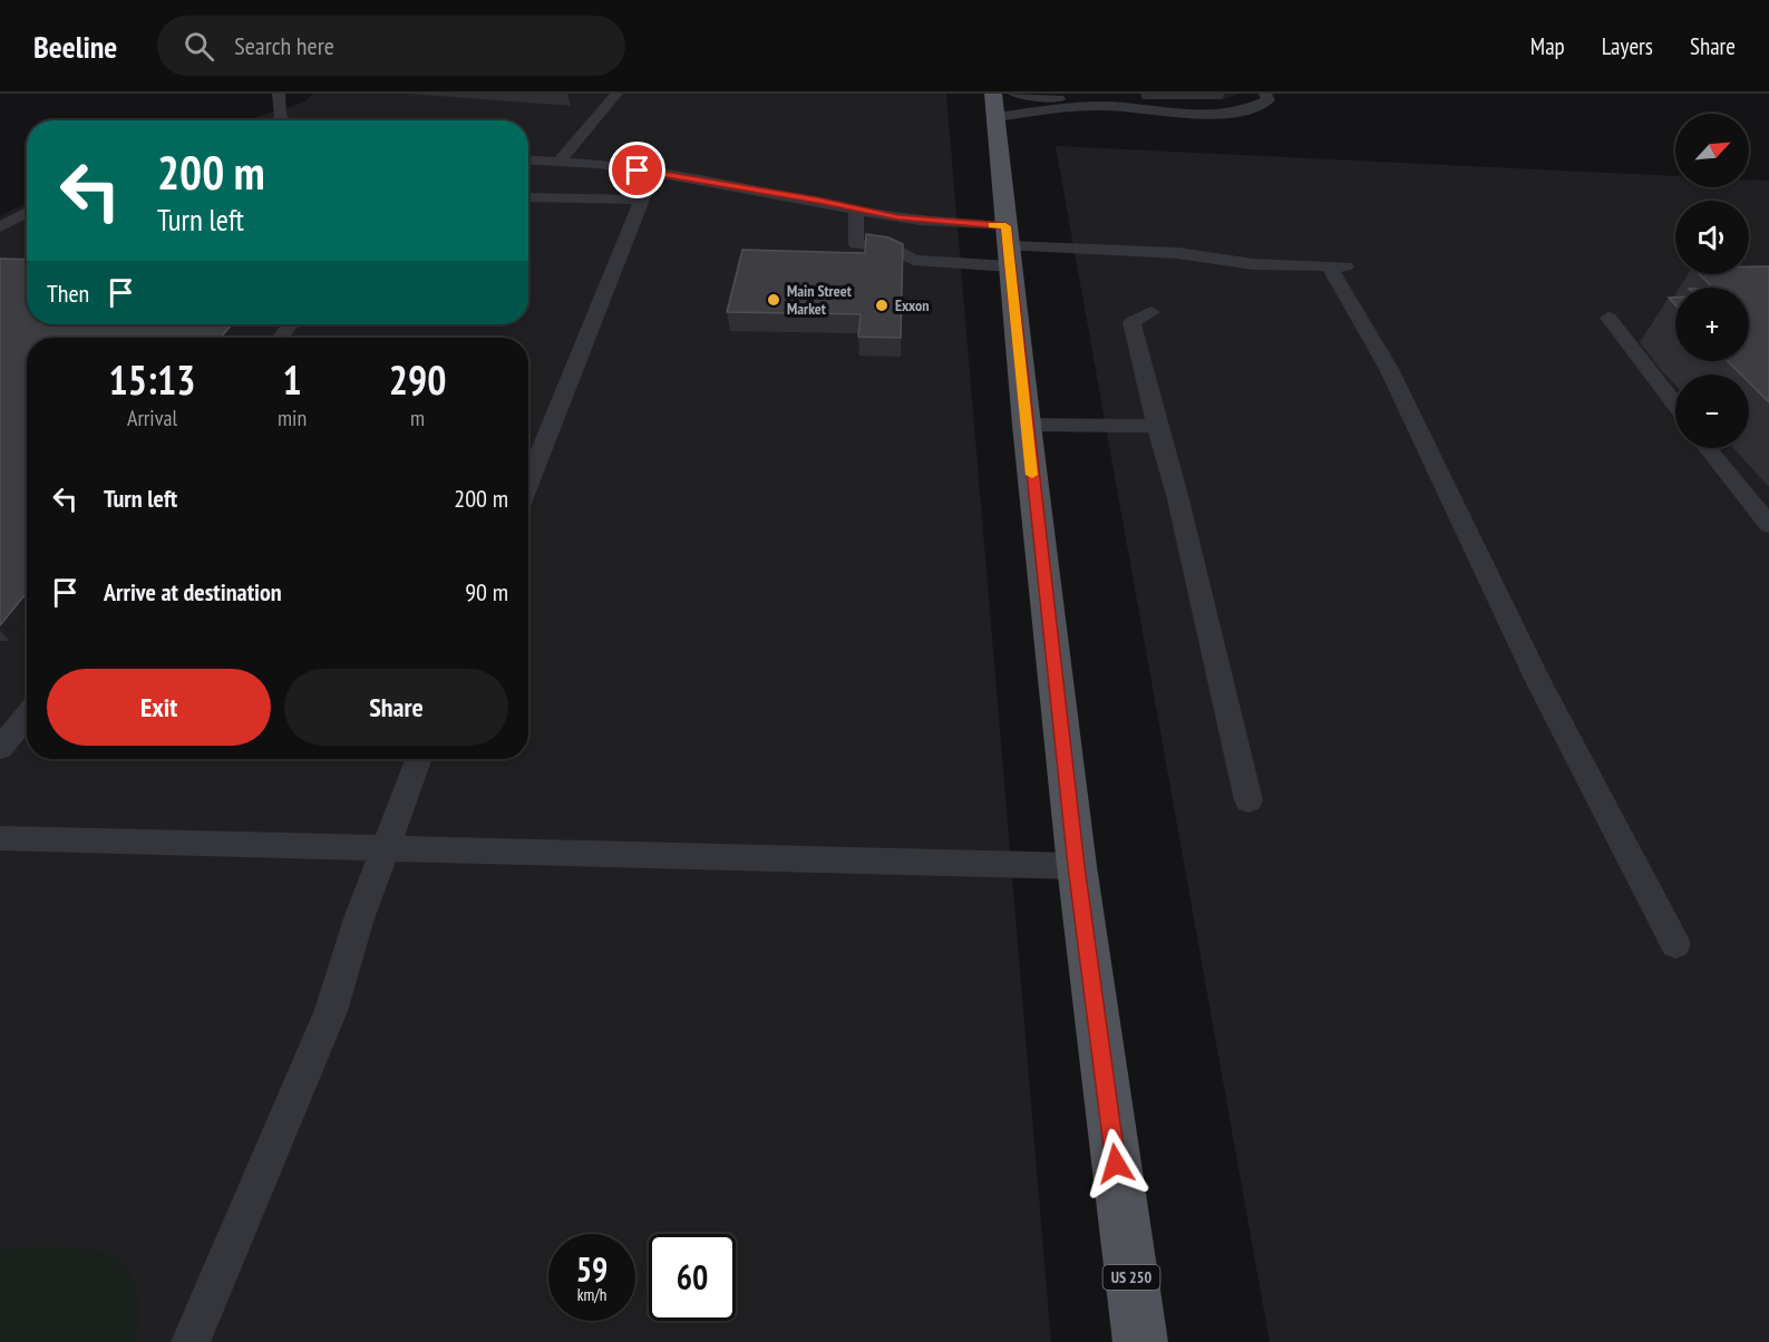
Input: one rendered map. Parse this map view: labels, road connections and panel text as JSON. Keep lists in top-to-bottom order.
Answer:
{
  "streets": {
    "main road": ["US 250"]
  },
  "places": ["Main Street Market", "Exxon"],
  "north": "top right",
  "page": {
    "header": "Beeline",
    "search": "Search here",
    "nav": ["Map", "Layers", "Share"],
    "map_buttons": ["+", "−"],
    "turn": ["200 m", "Turn left"],
    "then": "Then",
    "eta": [
      "15:13",
      "Arrival",
      "1",
      "min",
      "290",
      "m"
    ],
    "list": [
      {
        "name": "Turn left",
        "value": "200 m"
      },
      {
        "name": "Arrive at destination",
        "value": "90 m"
      }
    ],
    "buttons": ["Exit", "Share"],
    "speed": "59 km/h",
    "limit": "60"
  }
}
